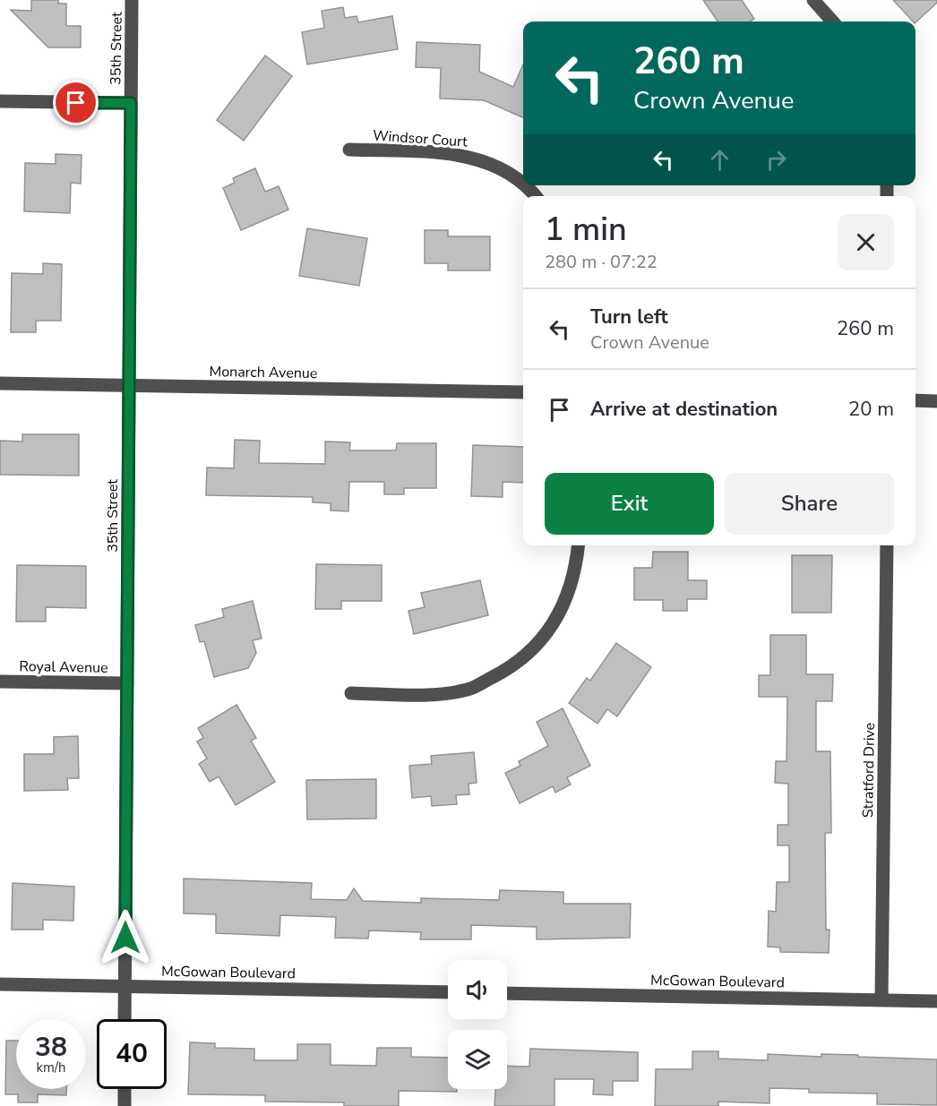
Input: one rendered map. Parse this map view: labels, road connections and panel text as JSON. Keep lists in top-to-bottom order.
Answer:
{
  "streets": {
    "street": [
      "35th Street",
      "Windsor Court",
      "Monarch Avenue",
      "Royal Avenue",
      "Stratford Drive",
      "McGowan Boulevard"
    ]
  },
  "crossings": [
    ["35th Street", "Monarch Avenue"],
    ["35th Street", "Royal Avenue"],
    ["35th Street", "McGowan Boulevard"],
    ["Stratford Drive", "McGowan Boulevard"]
  ],
  "page": {
    "turn": ["260 m", "Crown Avenue"],
    "heading": ["1 min", "280 m · 07:22"],
    "list": [
      {
        "name": "Turn left",
        "note": "Crown Avenue",
        "value": "260 m"
      },
      {
        "name": "Arrive at destination",
        "value": "20 m"
      }
    ],
    "buttons": ["Exit", "Share"],
    "speed": "38 km/h",
    "limit": "40"
  }
}
